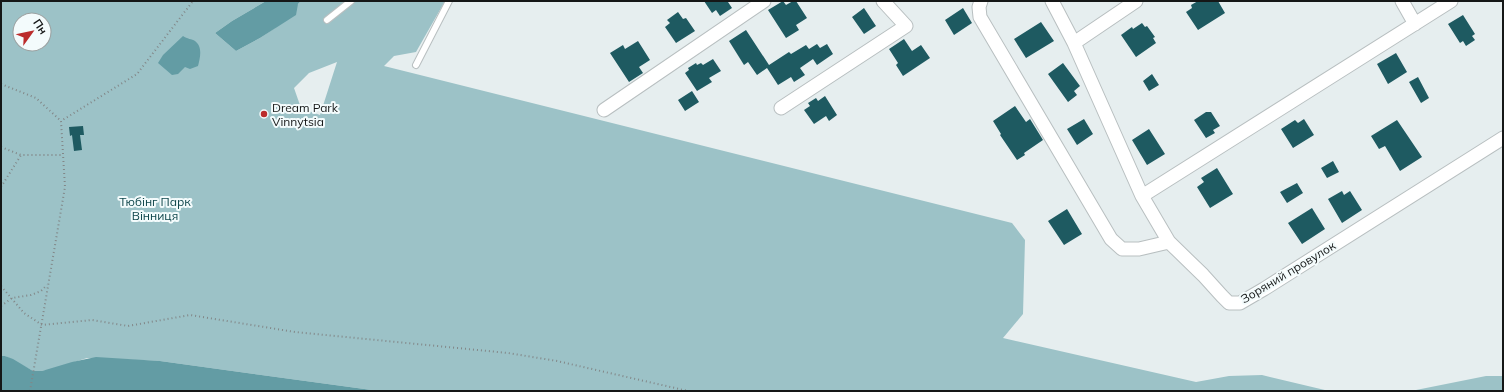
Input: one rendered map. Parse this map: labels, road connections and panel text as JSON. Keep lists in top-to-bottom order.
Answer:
{
  "streets": {
    "street": ["Зоряний провулок"]
  },
  "parks": ["Тюбінг Парк Вінниця"],
  "places": ["Dream Park Vinnytsia"],
  "north": "top right"
}
